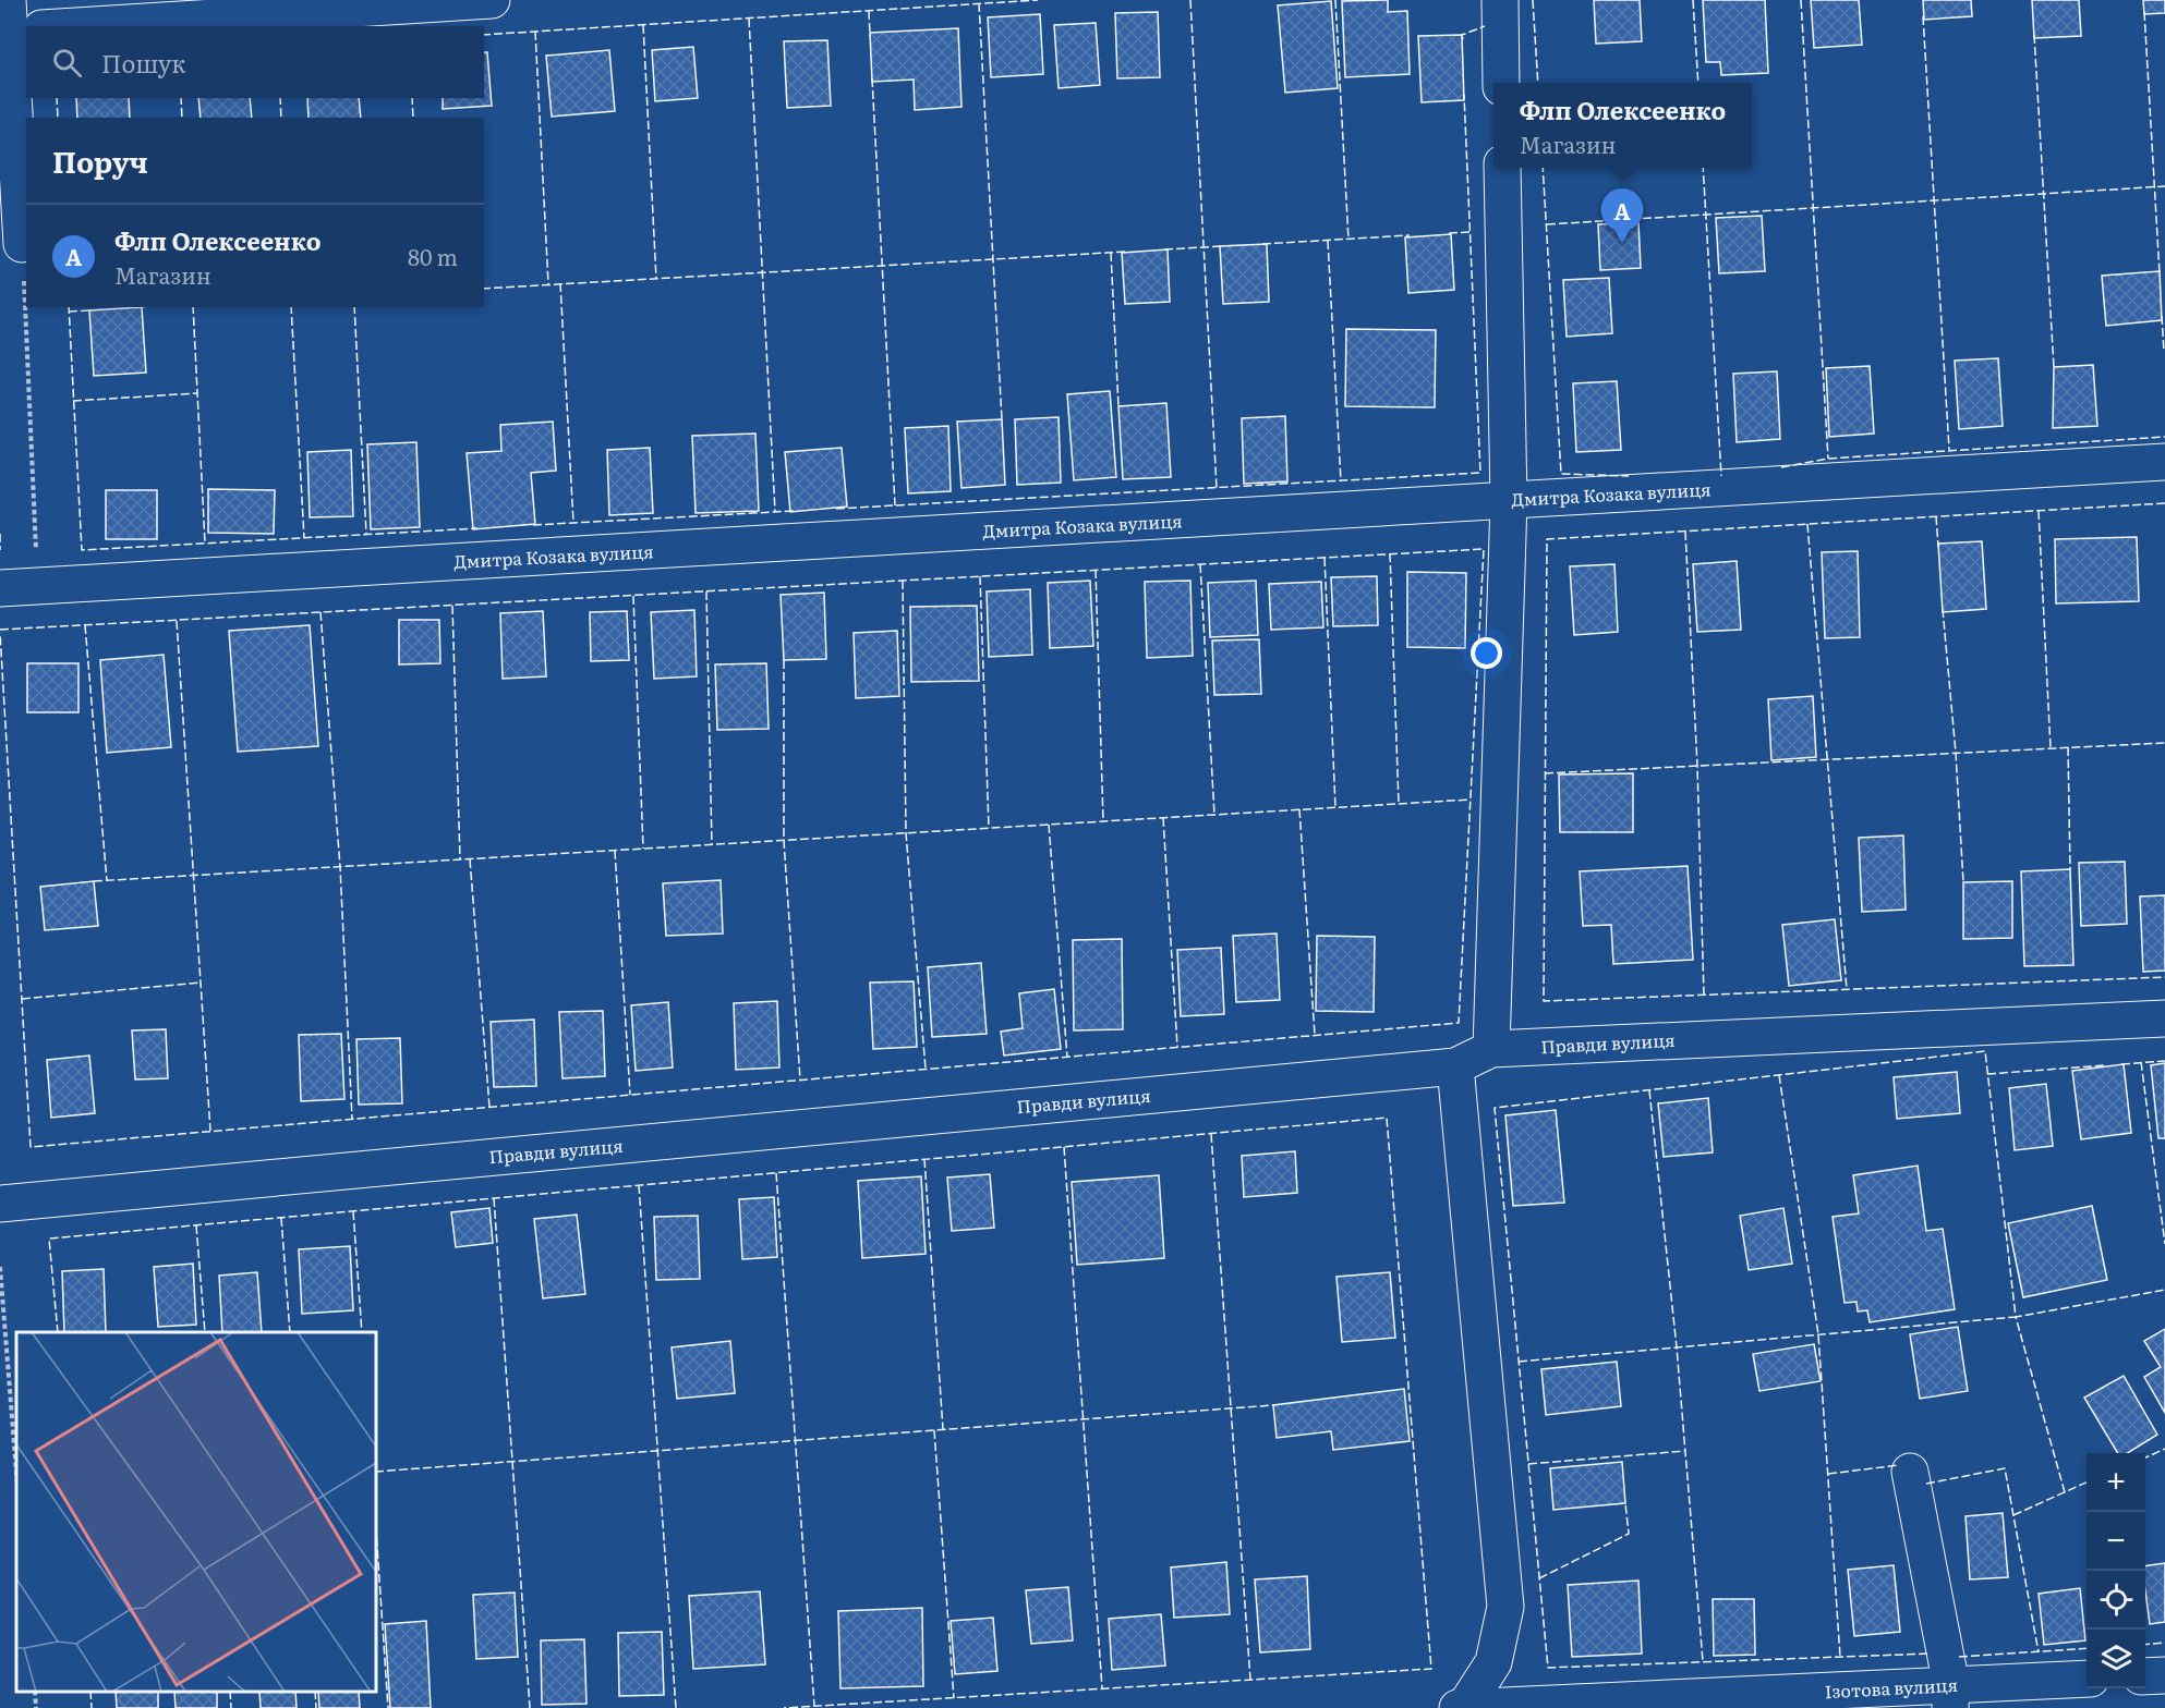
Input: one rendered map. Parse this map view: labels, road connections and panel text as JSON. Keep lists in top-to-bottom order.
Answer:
{
  "streets": {
    "street": ["Дмитра Козака вулиця", "Правди вулиця", "Ізотова вулиця"]
  },
  "page": {
    "search": "Пошук",
    "popup": ["Флп Олексеенко", "Магазин"],
    "heading": "Поруч",
    "pins": "A",
    "list": [
      {
        "mark": "A",
        "name": "Флп Олексеенко",
        "note": "Магазин",
        "value": "80 m"
      }
    ],
    "map_buttons": ["+", "−"]
  }
}
